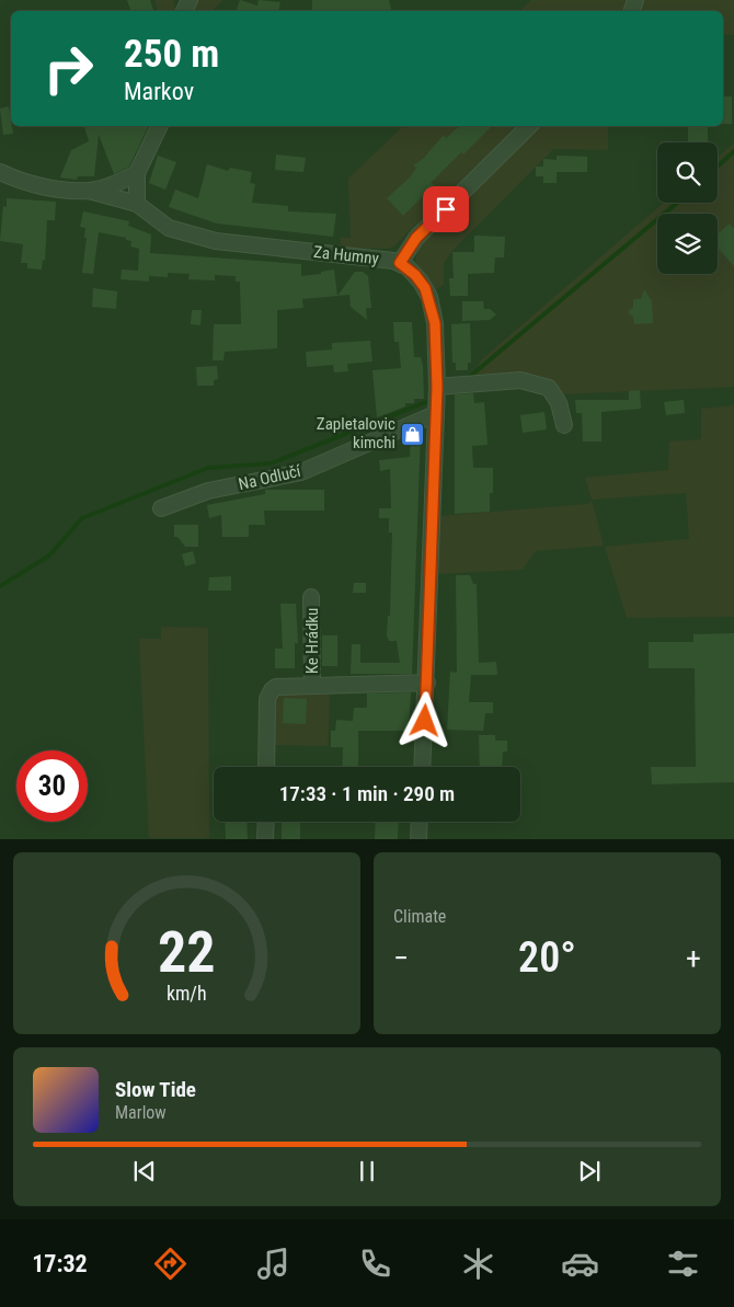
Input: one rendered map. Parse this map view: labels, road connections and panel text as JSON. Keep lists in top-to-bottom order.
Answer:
{
  "streets": {
    "street": ["Za Humny", "Na Odlučí", "Ke Hrádku"]
  },
  "crossings": [
    ["Za Humny", "Na Odlučí"],
    ["Za Humny", "Ke Hrádku"]
  ],
  "places": {
    "shop": ["Zapletalovic kimchi"]
  },
  "page": {
    "turn": ["250 m", "Markov"],
    "limit": "30",
    "trip": "17:33 · 1 min · 290 m",
    "tile": "Climate",
    "heat": ["−", "20°", "+"],
    "song": ["Slow Tide", "Marlow"],
    "tabs": "17:32",
    "gauge": ["22", "km/h"]
  }
}
